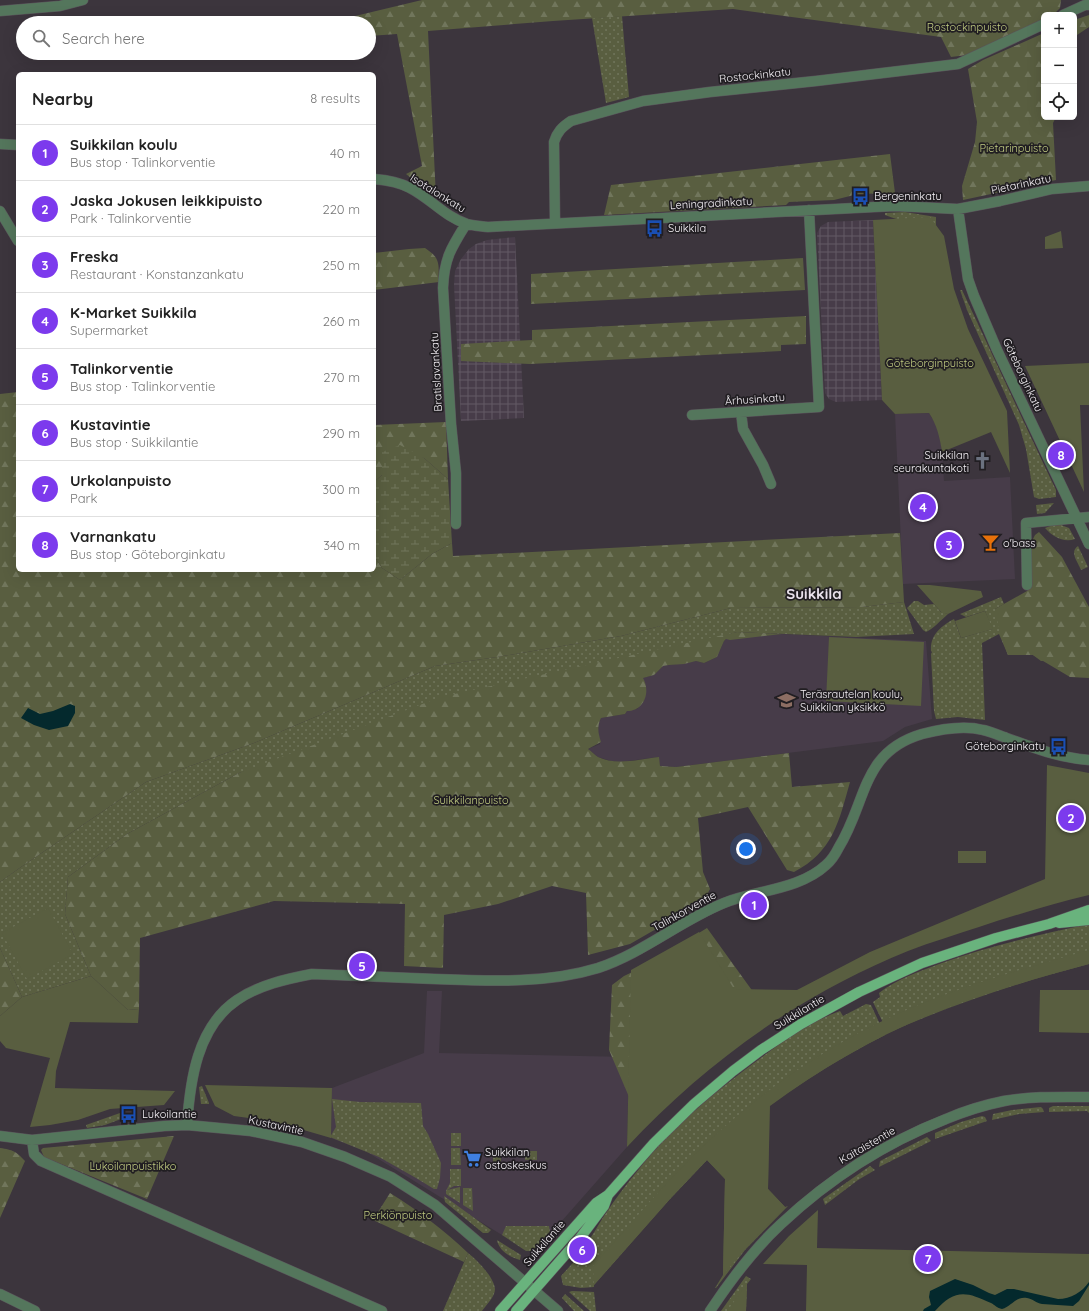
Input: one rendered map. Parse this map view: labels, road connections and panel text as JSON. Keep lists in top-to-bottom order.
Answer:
{
  "streets": {
    "main road": ["Suikkilantie"],
    "street": [
      "Rostockinkatu",
      "Pietarinkatu",
      "Isotalonkatu",
      "Leningradinkatu",
      "Bratislavankatu",
      "Göteborginkatu",
      "Århusinkatu",
      "Talinkorventie",
      "Kustavintie",
      "Kaitaistentie"
    ]
  },
  "crossings": [
    ["Rostockinkatu", "Leningradinkatu"],
    ["Pietarinkatu", "Leningradinkatu"],
    ["Pietarinkatu", "Göteborginkatu"],
    ["Isotalonkatu", "Leningradinkatu"],
    ["Isotalonkatu", "Bratislavankatu"],
    ["Leningradinkatu", "Bratislavankatu"],
    ["Leningradinkatu", "Göteborginkatu"],
    ["Leningradinkatu", "Århusinkatu"],
    ["Talinkorventie", "Kustavintie"],
    ["Suikkilantie", "Kustavintie"]
  ],
  "districts": ["Suikkila"],
  "parks": [
    "Rostockinpuisto",
    "Pietarinpuisto",
    "Göteborginpuisto",
    "Suikkilanpuisto",
    "Lukoilanpuistikko",
    "Perkiönpuisto"
  ],
  "places": {
    "bus stop": [
      "Bergeninkatu",
      "Suikkila",
      "Göteborginkatu",
      "Lukoilantie"
    ],
    "church": ["Suikkilan seurakuntakoti"],
    "bar": ["o'bass"],
    "school or university": ["Teräsrautelan koulu, Suikkilan yksikkö"],
    "supermarket": ["Suikkilan ostoskeskus"]
  },
  "page": {
    "map_buttons": ["+", "−"],
    "search": "Search here",
    "heading": ["Nearby", "8 results"],
    "list": [
      {
        "mark": "1",
        "name": "Suikkilan koulu",
        "note": "Bus stop · Talinkorventie",
        "value": "40 m"
      },
      {
        "mark": "2",
        "name": "Jaska Jokusen leikkipuisto",
        "note": "Park · Talinkorventie",
        "value": "220 m"
      },
      {
        "mark": "3",
        "name": "Freska",
        "note": "Restaurant · Konstanzankatu",
        "value": "250 m"
      },
      {
        "mark": "4",
        "name": "K-Market Suikkila",
        "note": "Supermarket",
        "value": "260 m"
      },
      {
        "mark": "5",
        "name": "Talinkorventie",
        "note": "Bus stop · Talinkorventie",
        "value": "270 m"
      },
      {
        "mark": "6",
        "name": "Kustavintie",
        "note": "Bus stop · Suikkilantie",
        "value": "290 m"
      },
      {
        "mark": "7",
        "name": "Urkolanpuisto",
        "note": "Park",
        "value": "300 m"
      },
      {
        "mark": "8",
        "name": "Varnankatu",
        "note": "Bus stop · Göteborginkatu",
        "value": "340 m"
      }
    ],
    "pins": [
      "8",
      "4",
      "3",
      "2",
      "1",
      "5",
      "6",
      "7"
    ]
  }
}
